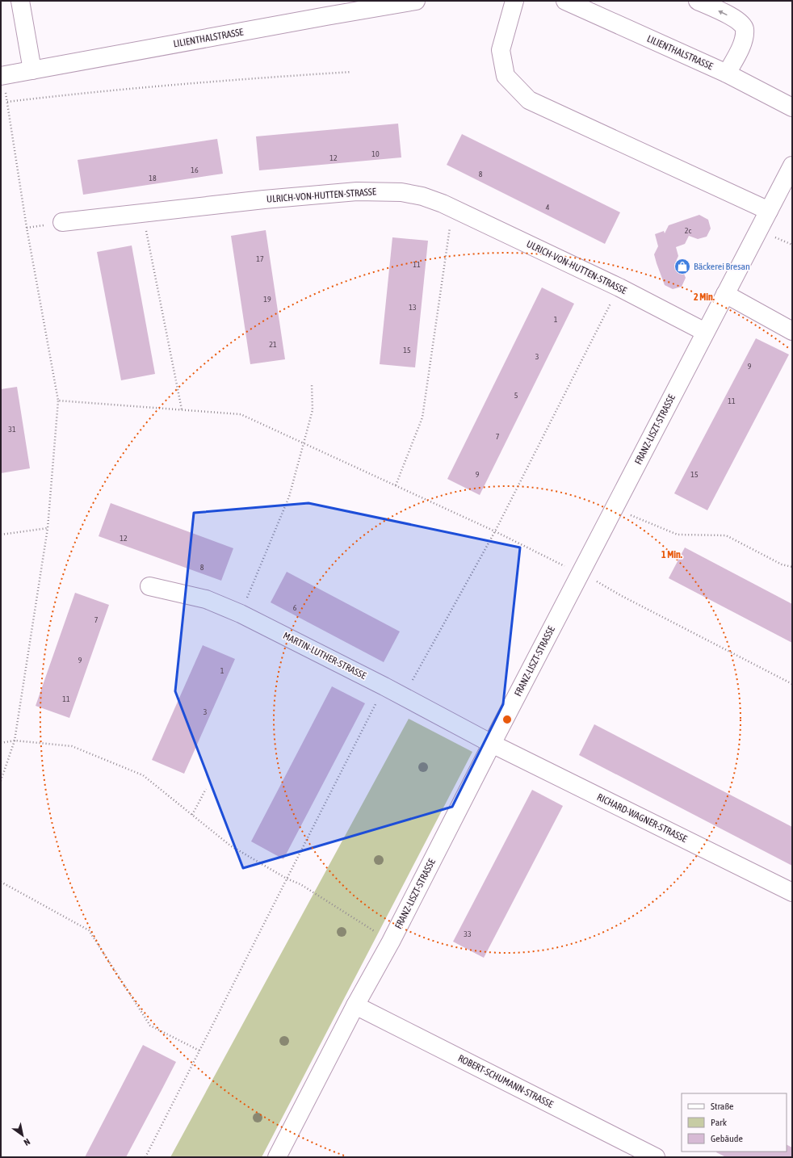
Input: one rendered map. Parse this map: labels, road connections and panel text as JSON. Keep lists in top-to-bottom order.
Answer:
{
  "streets": {
    "street": [
      "LILIENTHALSTRASSE",
      "ULRICH-VON-HUTTEN-STRASSE",
      "FRANZ-LISZT-STRASSE",
      "MARTIN-LUTHER-STRASSE",
      "RICHARD-WAGNER-STRASSE",
      "ROBERT-SCHUMANN-STRASSE"
    ]
  },
  "crossings": [
    ["ULRICH-VON-HUTTEN-STRASSE", "FRANZ-LISZT-STRASSE"],
    ["FRANZ-LISZT-STRASSE", "MARTIN-LUTHER-STRASSE"],
    ["FRANZ-LISZT-STRASSE", "RICHARD-WAGNER-STRASSE"],
    ["FRANZ-LISZT-STRASSE", "ROBERT-SCHUMANN-STRASSE"],
    ["MARTIN-LUTHER-STRASSE", "RICHARD-WAGNER-STRASSE"]
  ],
  "places": {
    "shop": ["Bäckerei Bresan"]
  },
  "house_numbers": [
    "10",
    "12",
    "16",
    "8",
    "18",
    "4",
    "2c",
    "17",
    "11",
    "19",
    "13",
    "1",
    "21",
    "15",
    "3",
    "9",
    "5",
    "11",
    "31",
    "7",
    "9",
    "15",
    "12",
    "8",
    "6",
    "7",
    "9",
    "1",
    "11",
    "3",
    "33"
  ],
  "legend": ["Straße", "Park", "Gebäude"],
  "north": "bottom right",
  "rings": ["2 Min.", "1 Min."]
}
